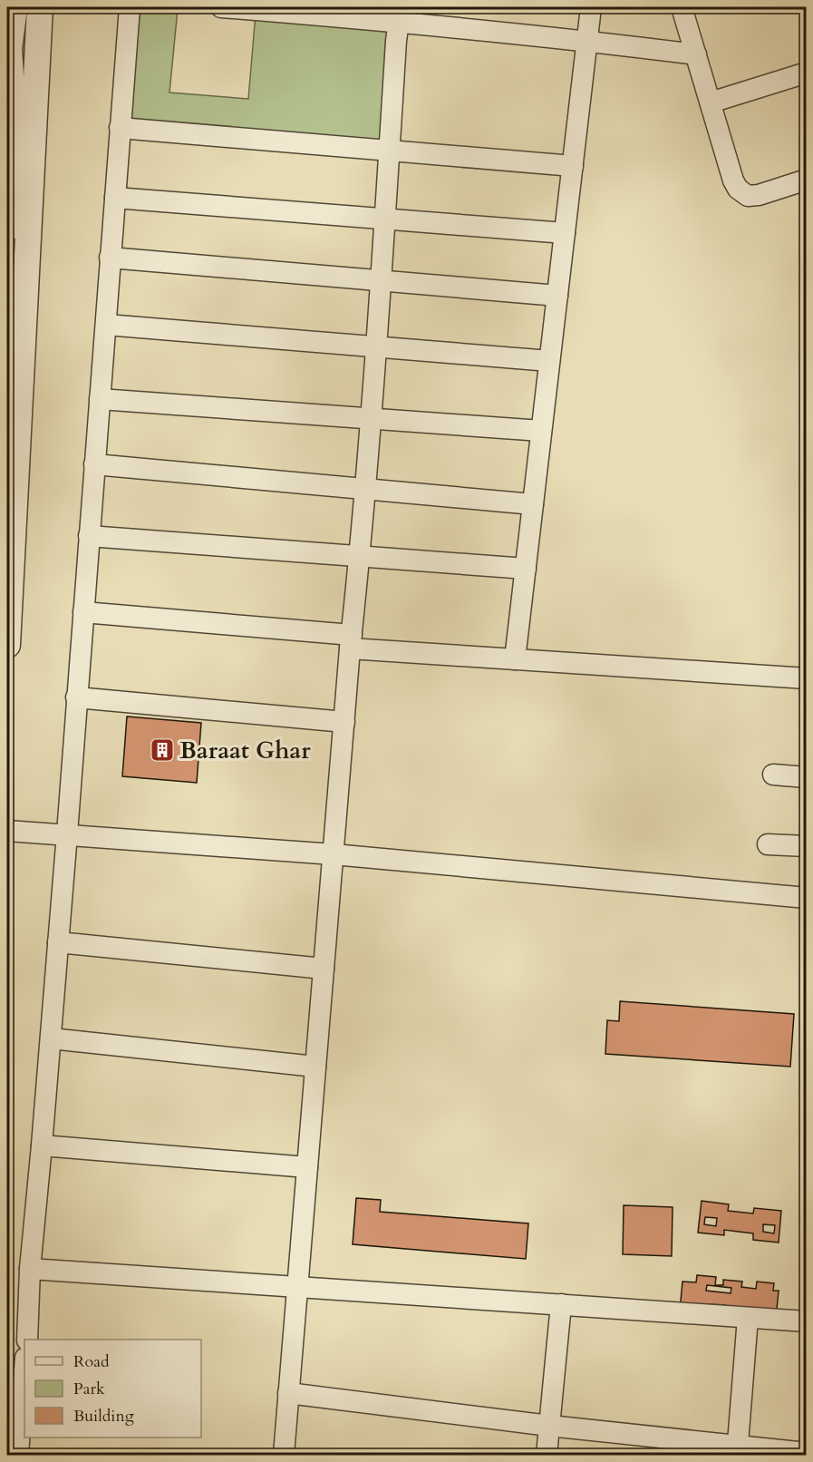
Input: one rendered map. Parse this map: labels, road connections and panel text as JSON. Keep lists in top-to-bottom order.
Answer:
{
  "places": {
    "building": ["Baraat Ghar"]
  },
  "legend": ["Road", "Park", "Building"]
}
